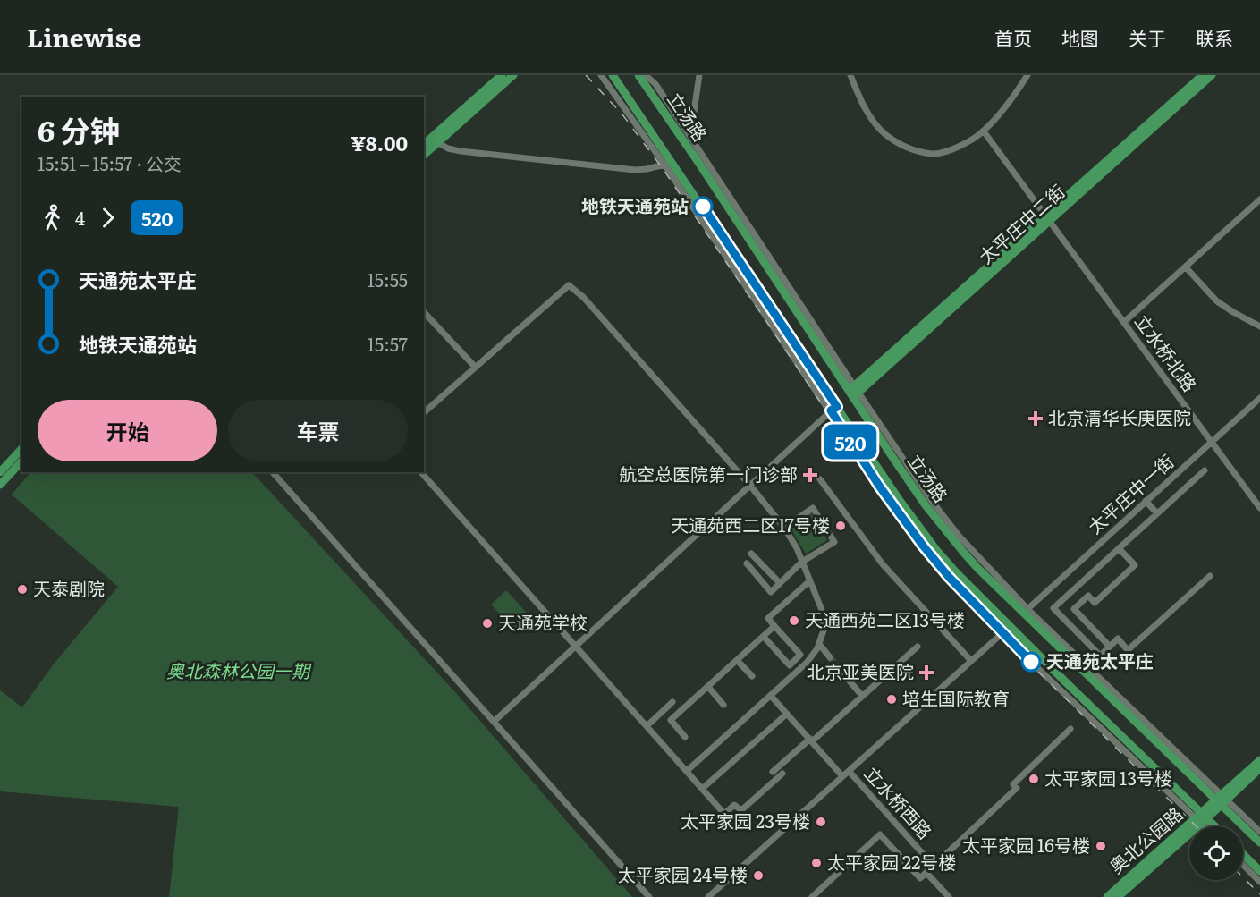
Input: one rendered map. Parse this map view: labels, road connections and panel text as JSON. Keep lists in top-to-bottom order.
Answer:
{
  "streets": {
    "main road": ["立汤路", "太平庄中二街", "奥北公园路"],
    "street": ["立水桥北路", "太平庄中一街", "立水桥西路"]
  },
  "crossings": [
    ["立汤路", "太平庄中二街"],
    ["立汤路", "太平庄中一街"],
    ["立汤路", "奥北公园路"],
    ["太平庄中二街", "立水桥北路"],
    ["立水桥北路", "太平庄中一街"]
  ],
  "parks": ["奥北森林公园一期"],
  "places": {
    "other": [
      "地铁天通苑站",
      "天通苑西二区17号楼",
      "天泰剧院",
      "天通西苑二区13号楼",
      "天通苑学校",
      "天通苑太平庄",
      "培生国际教育",
      "太平家园 13号楼",
      "太平家园 23号楼",
      "太平家园 16号楼",
      "太平家园 22号楼",
      "太平家园 24号楼"
    ],
    "health": ["北京清华长庚医院", "航空总医院第一门诊部", "北京亚美医院"]
  },
  "lines": ["bus line 520"],
  "page": {
    "header": "Linewise",
    "nav": [
      "首页",
      "地图",
      "关于",
      "联系"
    ],
    "on_map": "520",
    "heading": ["6 分钟", "15:51 – 15:57 · 公交", "¥8.00"],
    "legs": ["4", "520"],
    "list": [
      {
        "name": "天通苑太平庄",
        "value": "15:55"
      },
      {
        "name": "地铁天通苑站",
        "value": "15:57"
      }
    ],
    "buttons": ["开始", "车票"]
  }
}
